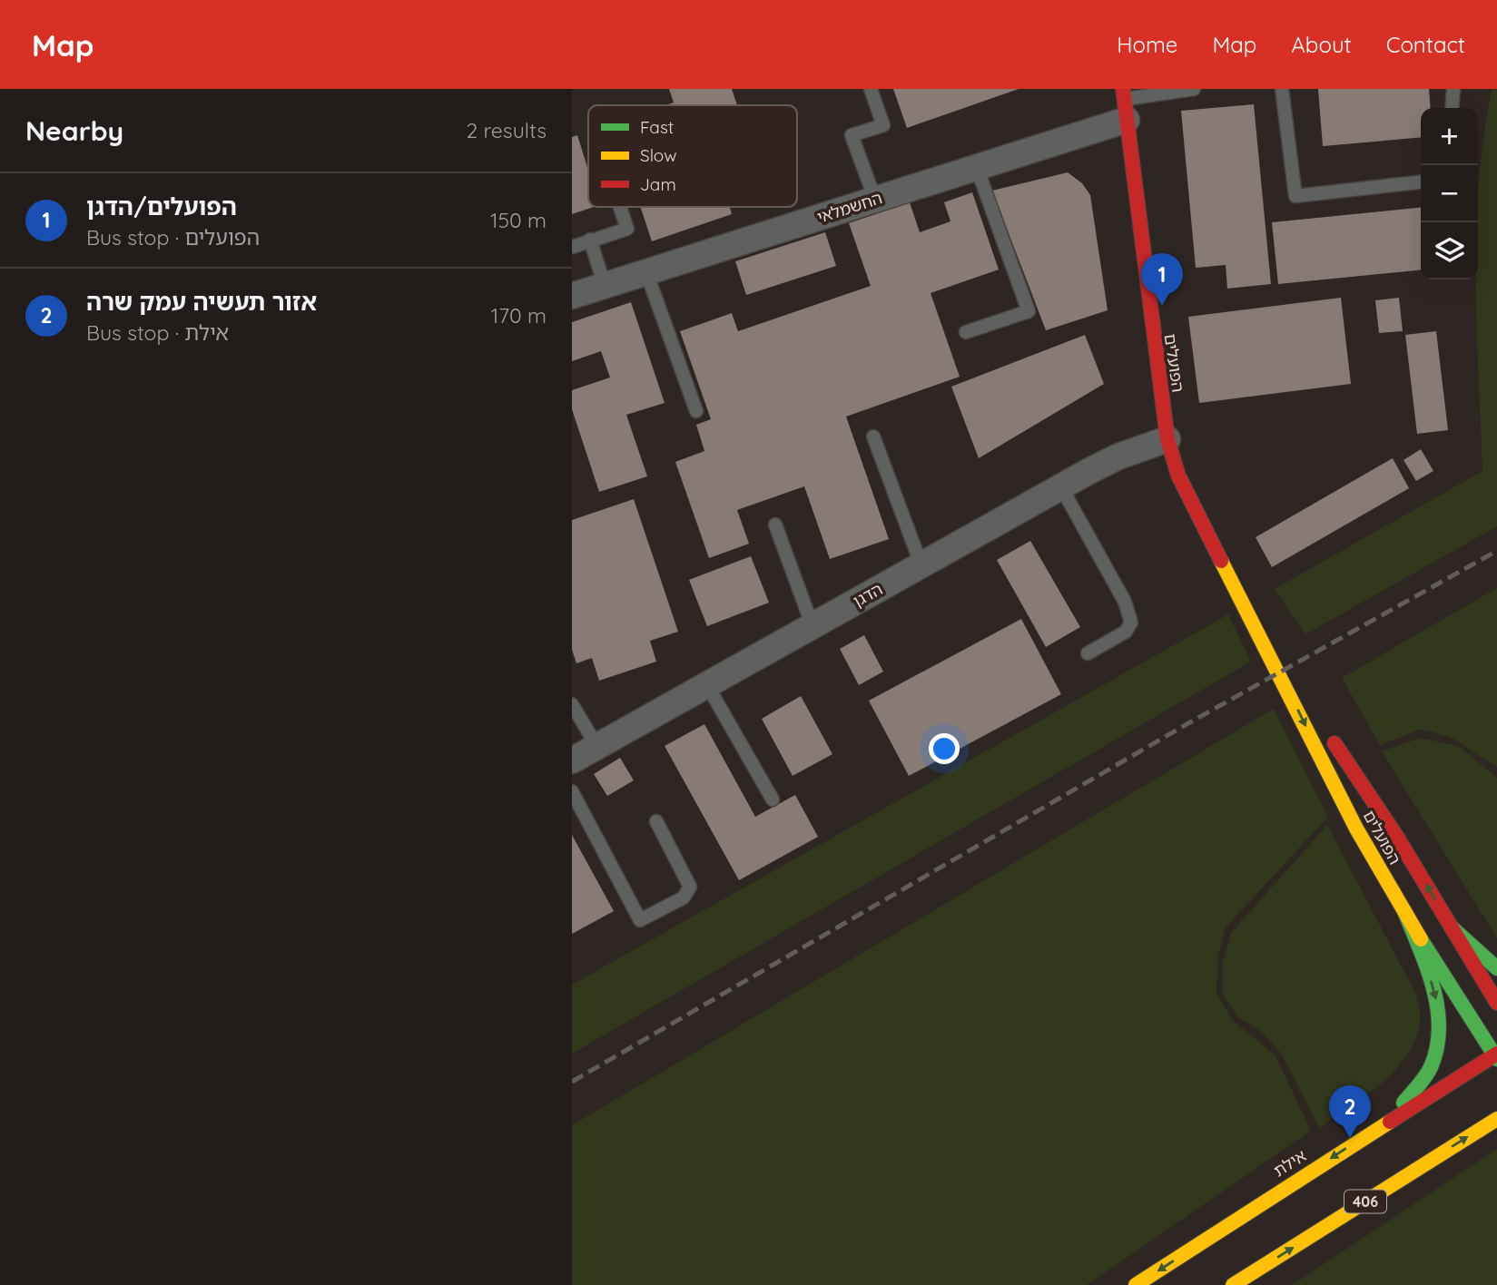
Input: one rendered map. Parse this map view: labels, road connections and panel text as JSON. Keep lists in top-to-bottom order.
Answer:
{
  "streets": {
    "street": [
      "החשמלאי",
      "הפועלים",
      "הדגן",
      "אילת",
      "406"
    ]
  },
  "crossings": [
    ["החשמלאי", "הפועלים"],
    ["הפועלים", "הדגן"],
    ["הפועלים", "אילת"]
  ],
  "legend": ["Fast", "Slow", "Jam"],
  "page": {
    "header": "Map",
    "nav": [
      "Home",
      "Map",
      "About",
      "Contact"
    ],
    "heading": ["Nearby", "2 results"],
    "map_buttons": ["+", "−"],
    "list": [
      {
        "mark": "1",
        "name": "הפועלים/הדגן",
        "note": "Bus stop · הפועלים",
        "value": "150 m"
      },
      {
        "mark": "2",
        "name": "אזור תעשיה עמק שרה",
        "note": "Bus stop · אילת",
        "value": "170 m"
      }
    ],
    "pins": ["1", "2"]
  }
}
